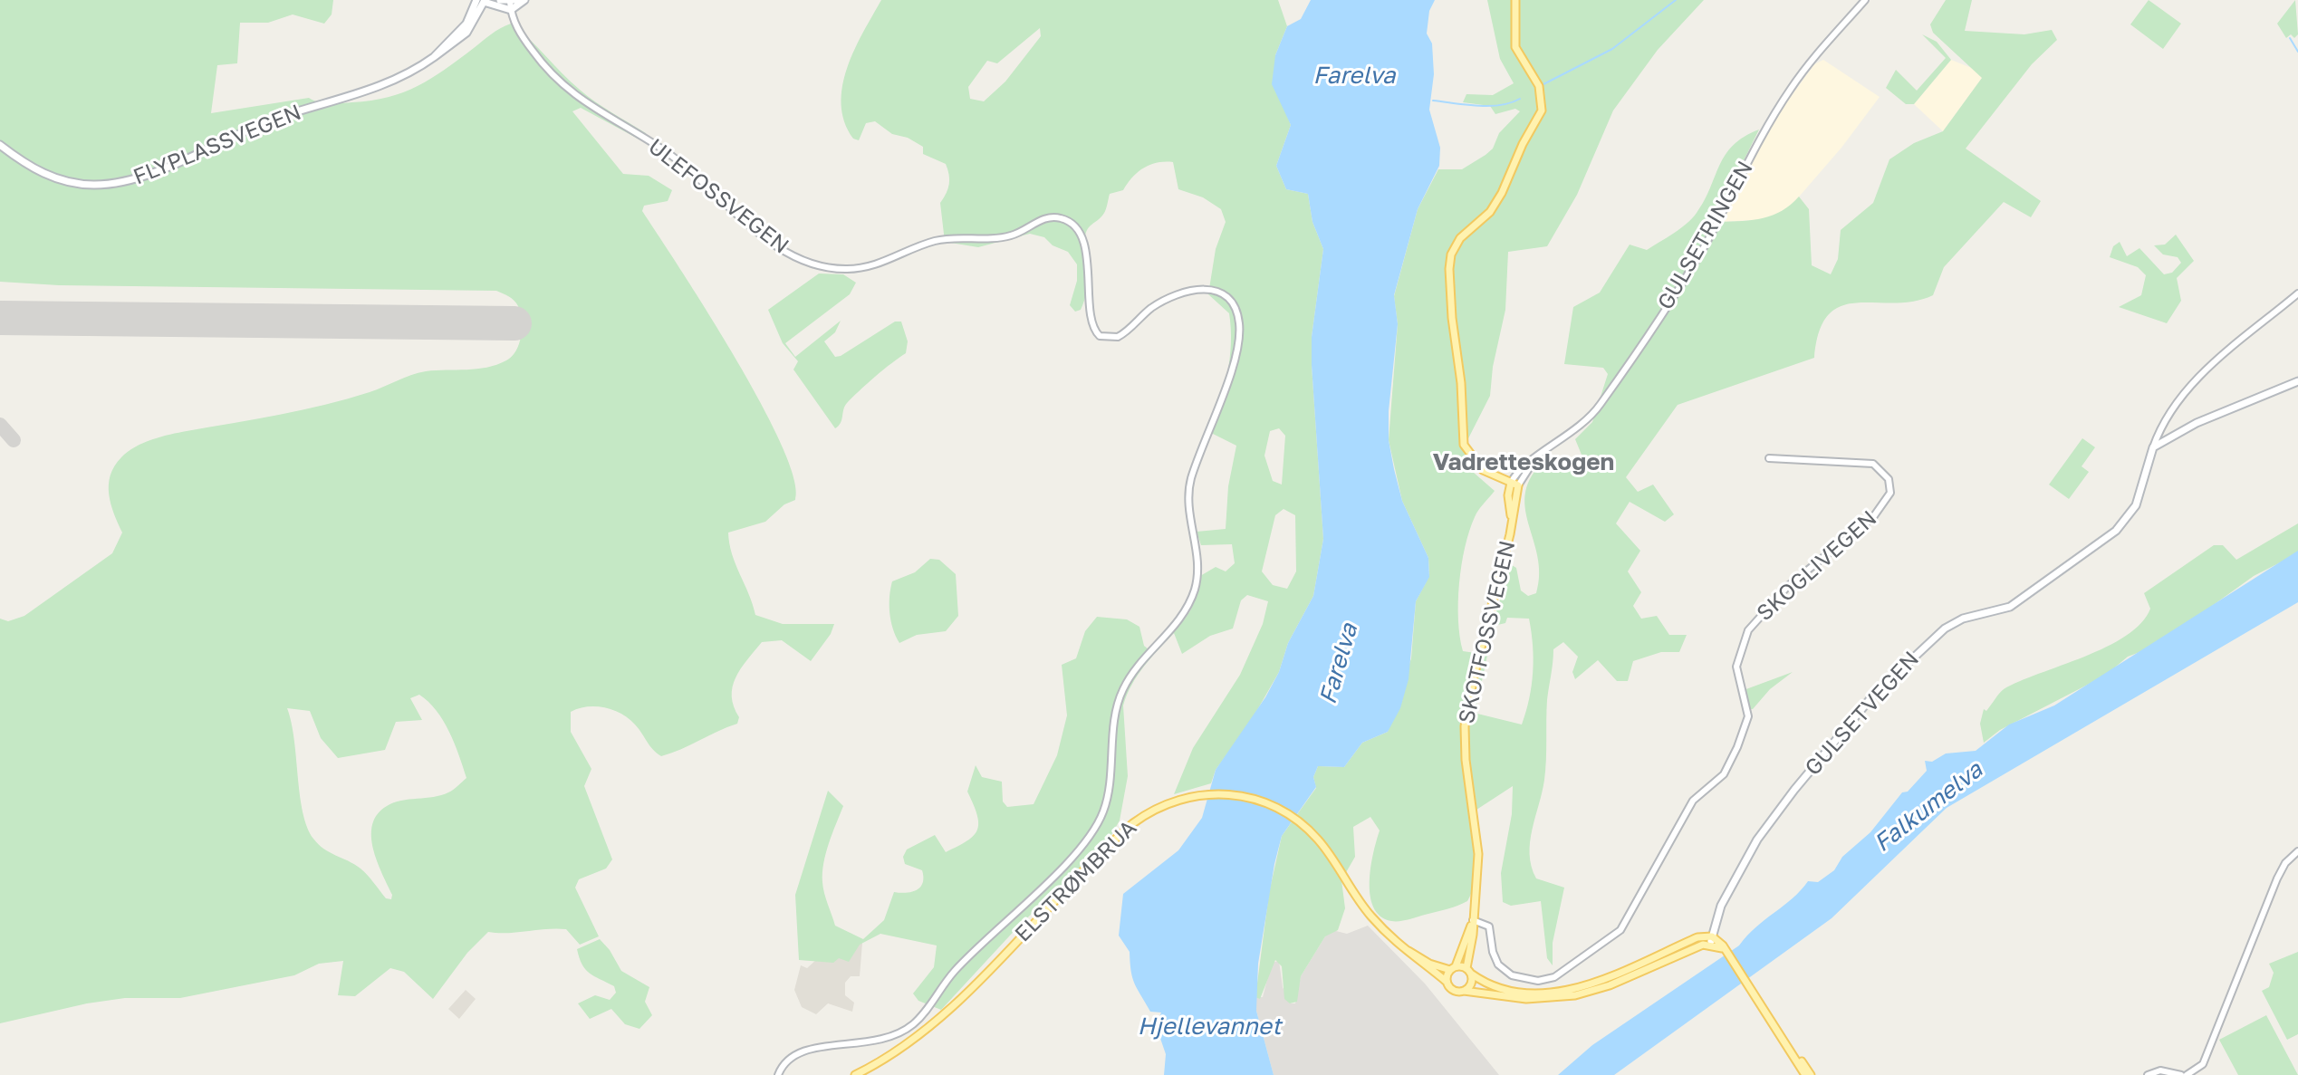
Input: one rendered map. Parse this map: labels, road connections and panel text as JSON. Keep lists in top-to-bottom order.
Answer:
{
  "streets": {
    "main road": [
      "FLYPLASSVEGEN",
      "SKOTFOSSVEGEN",
      "GULSETVEGEN",
      "ELSTRØMBRUA"
    ],
    "street": ["ULEFOSSVEGEN", "GULSETRINGEN", "SKOGLIVEGEN"]
  },
  "crossings": [
    ["GULSETRINGEN", "SKOTFOSSVEGEN"],
    ["SKOGLIVEGEN", "SKOTFOSSVEGEN"],
    ["SKOTFOSSVEGEN", "ELSTRØMBRUA"]
  ],
  "districts": ["Vadretteskogen"],
  "water": ["Farelva", "Falkumelva", "Hjellevannet"]
}
